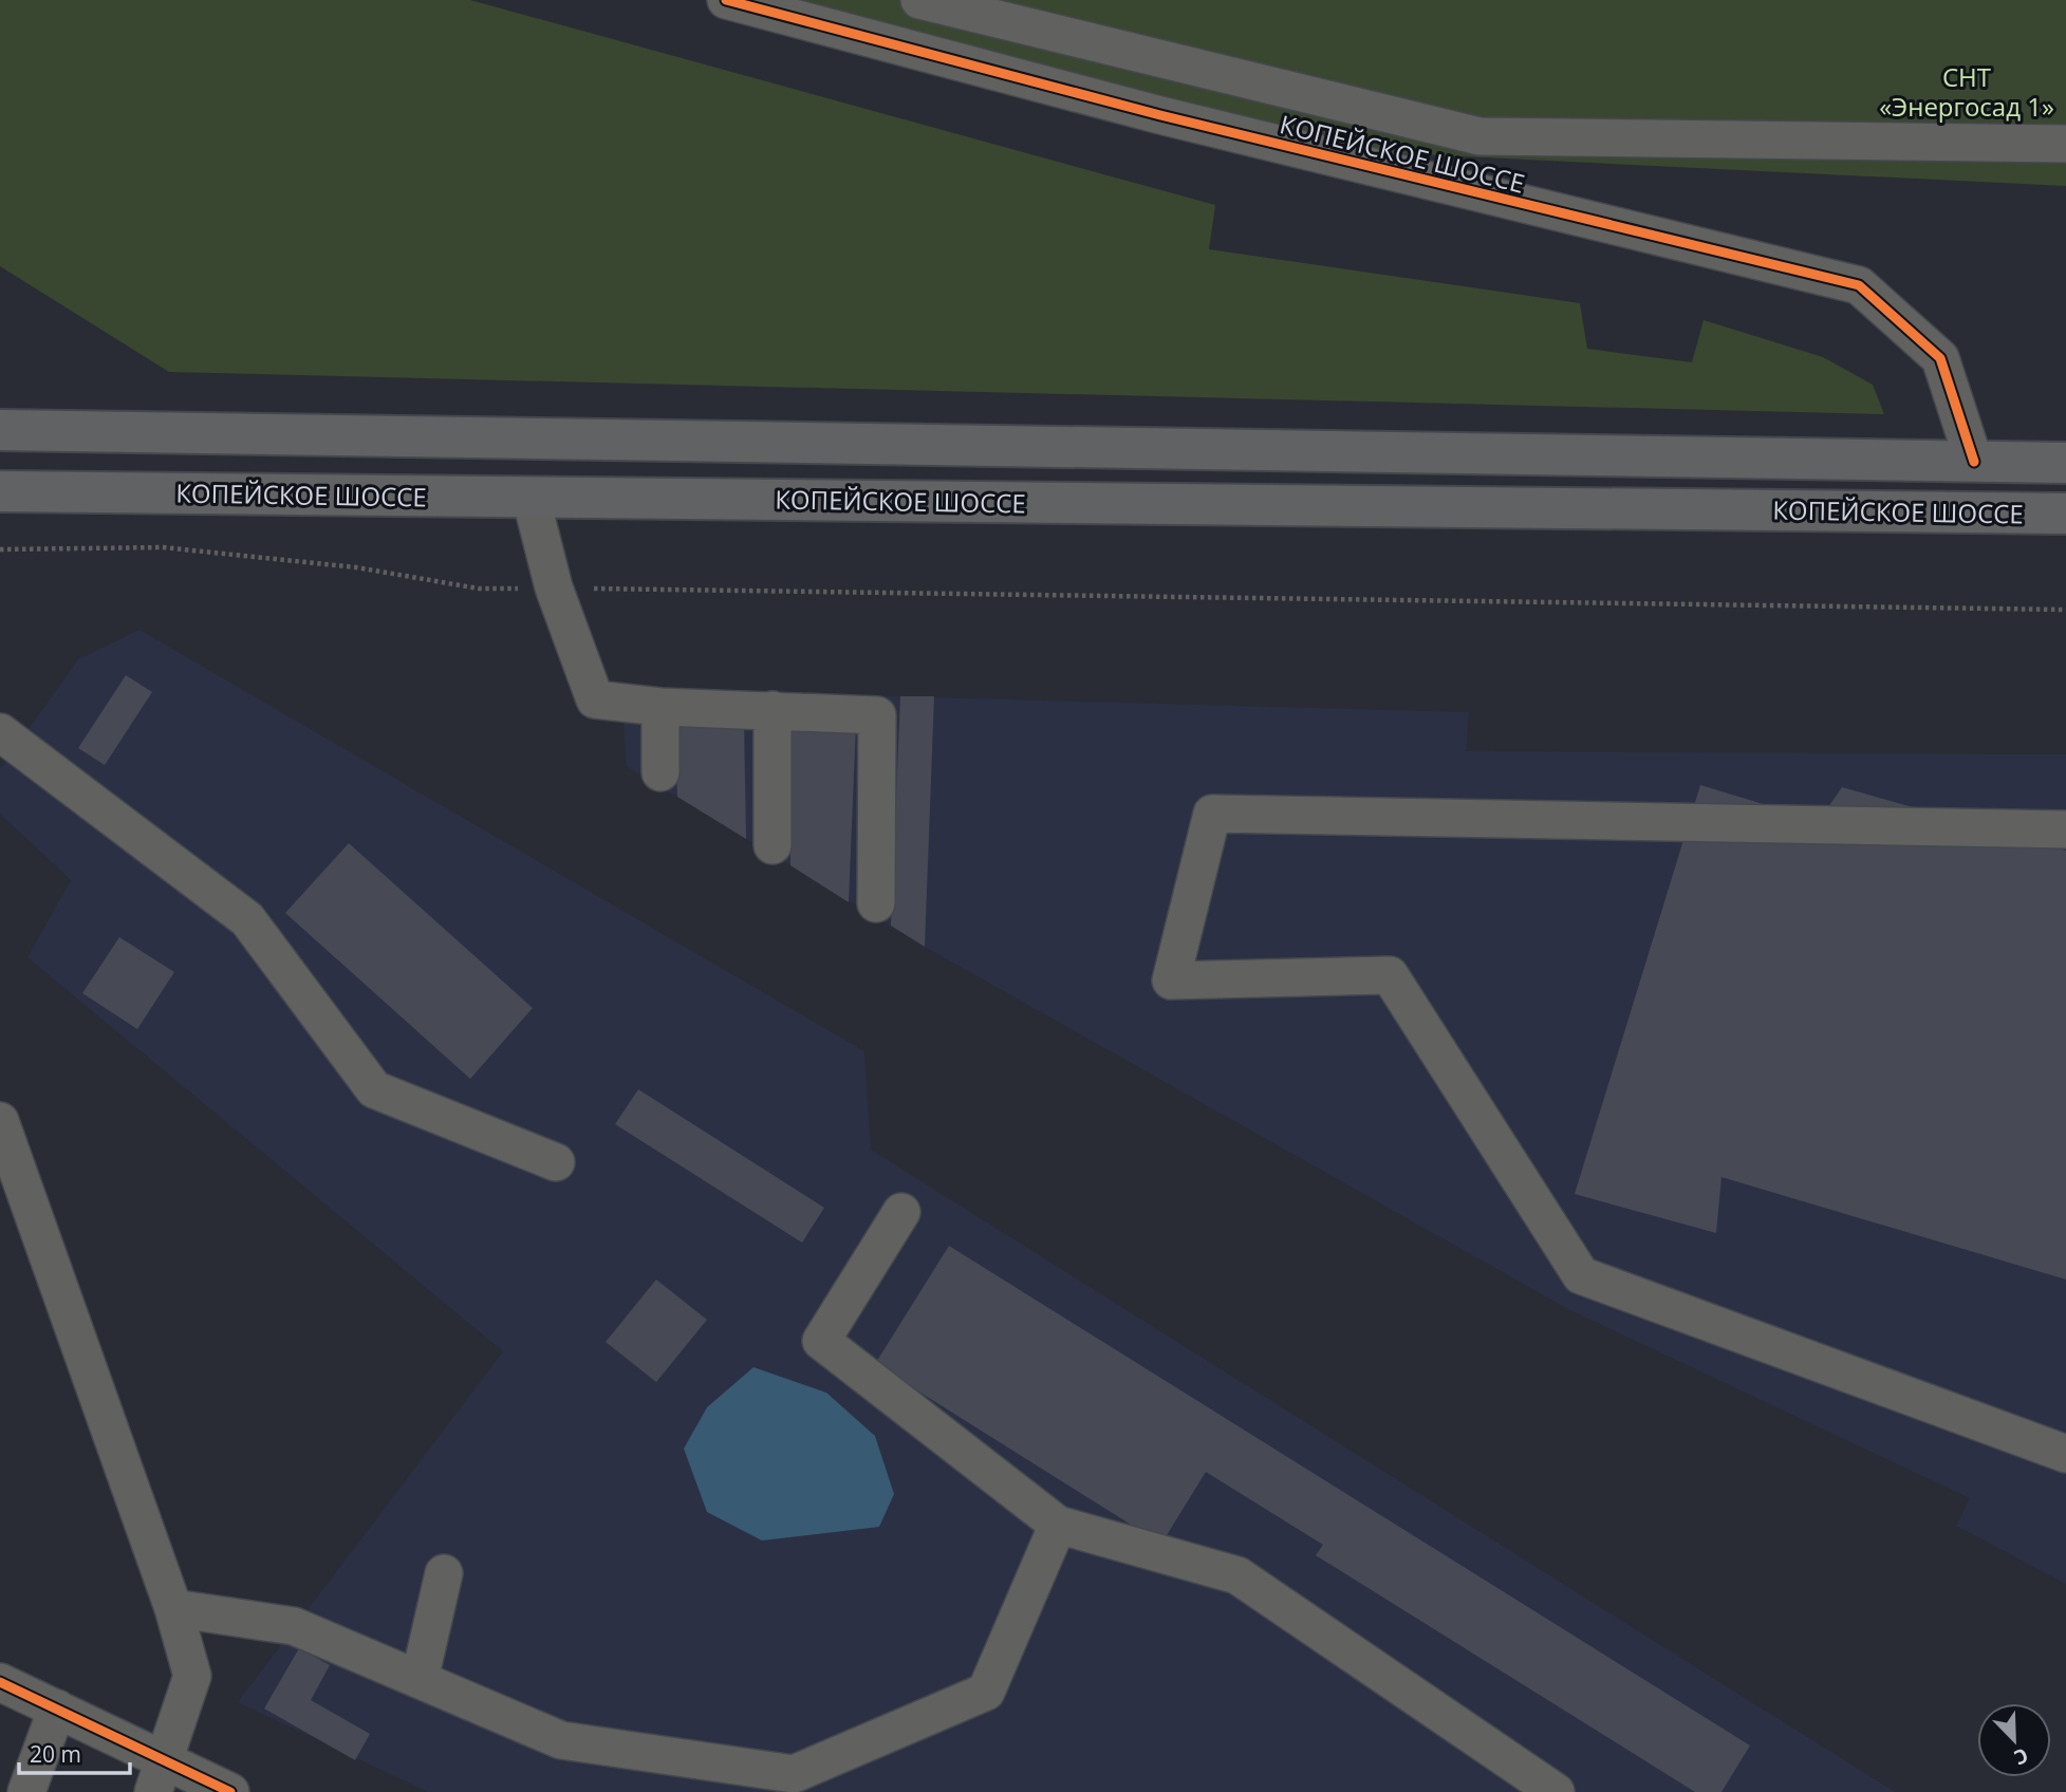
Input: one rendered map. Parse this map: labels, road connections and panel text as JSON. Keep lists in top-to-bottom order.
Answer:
{
  "streets": {
    "main road": ["КОПЕЙСКОЕ ШОССЕ"]
  },
  "parks": ["СНТ «Энергосад 1»"],
  "scale_bar": "20 m",
  "north": "bottom right"
}
